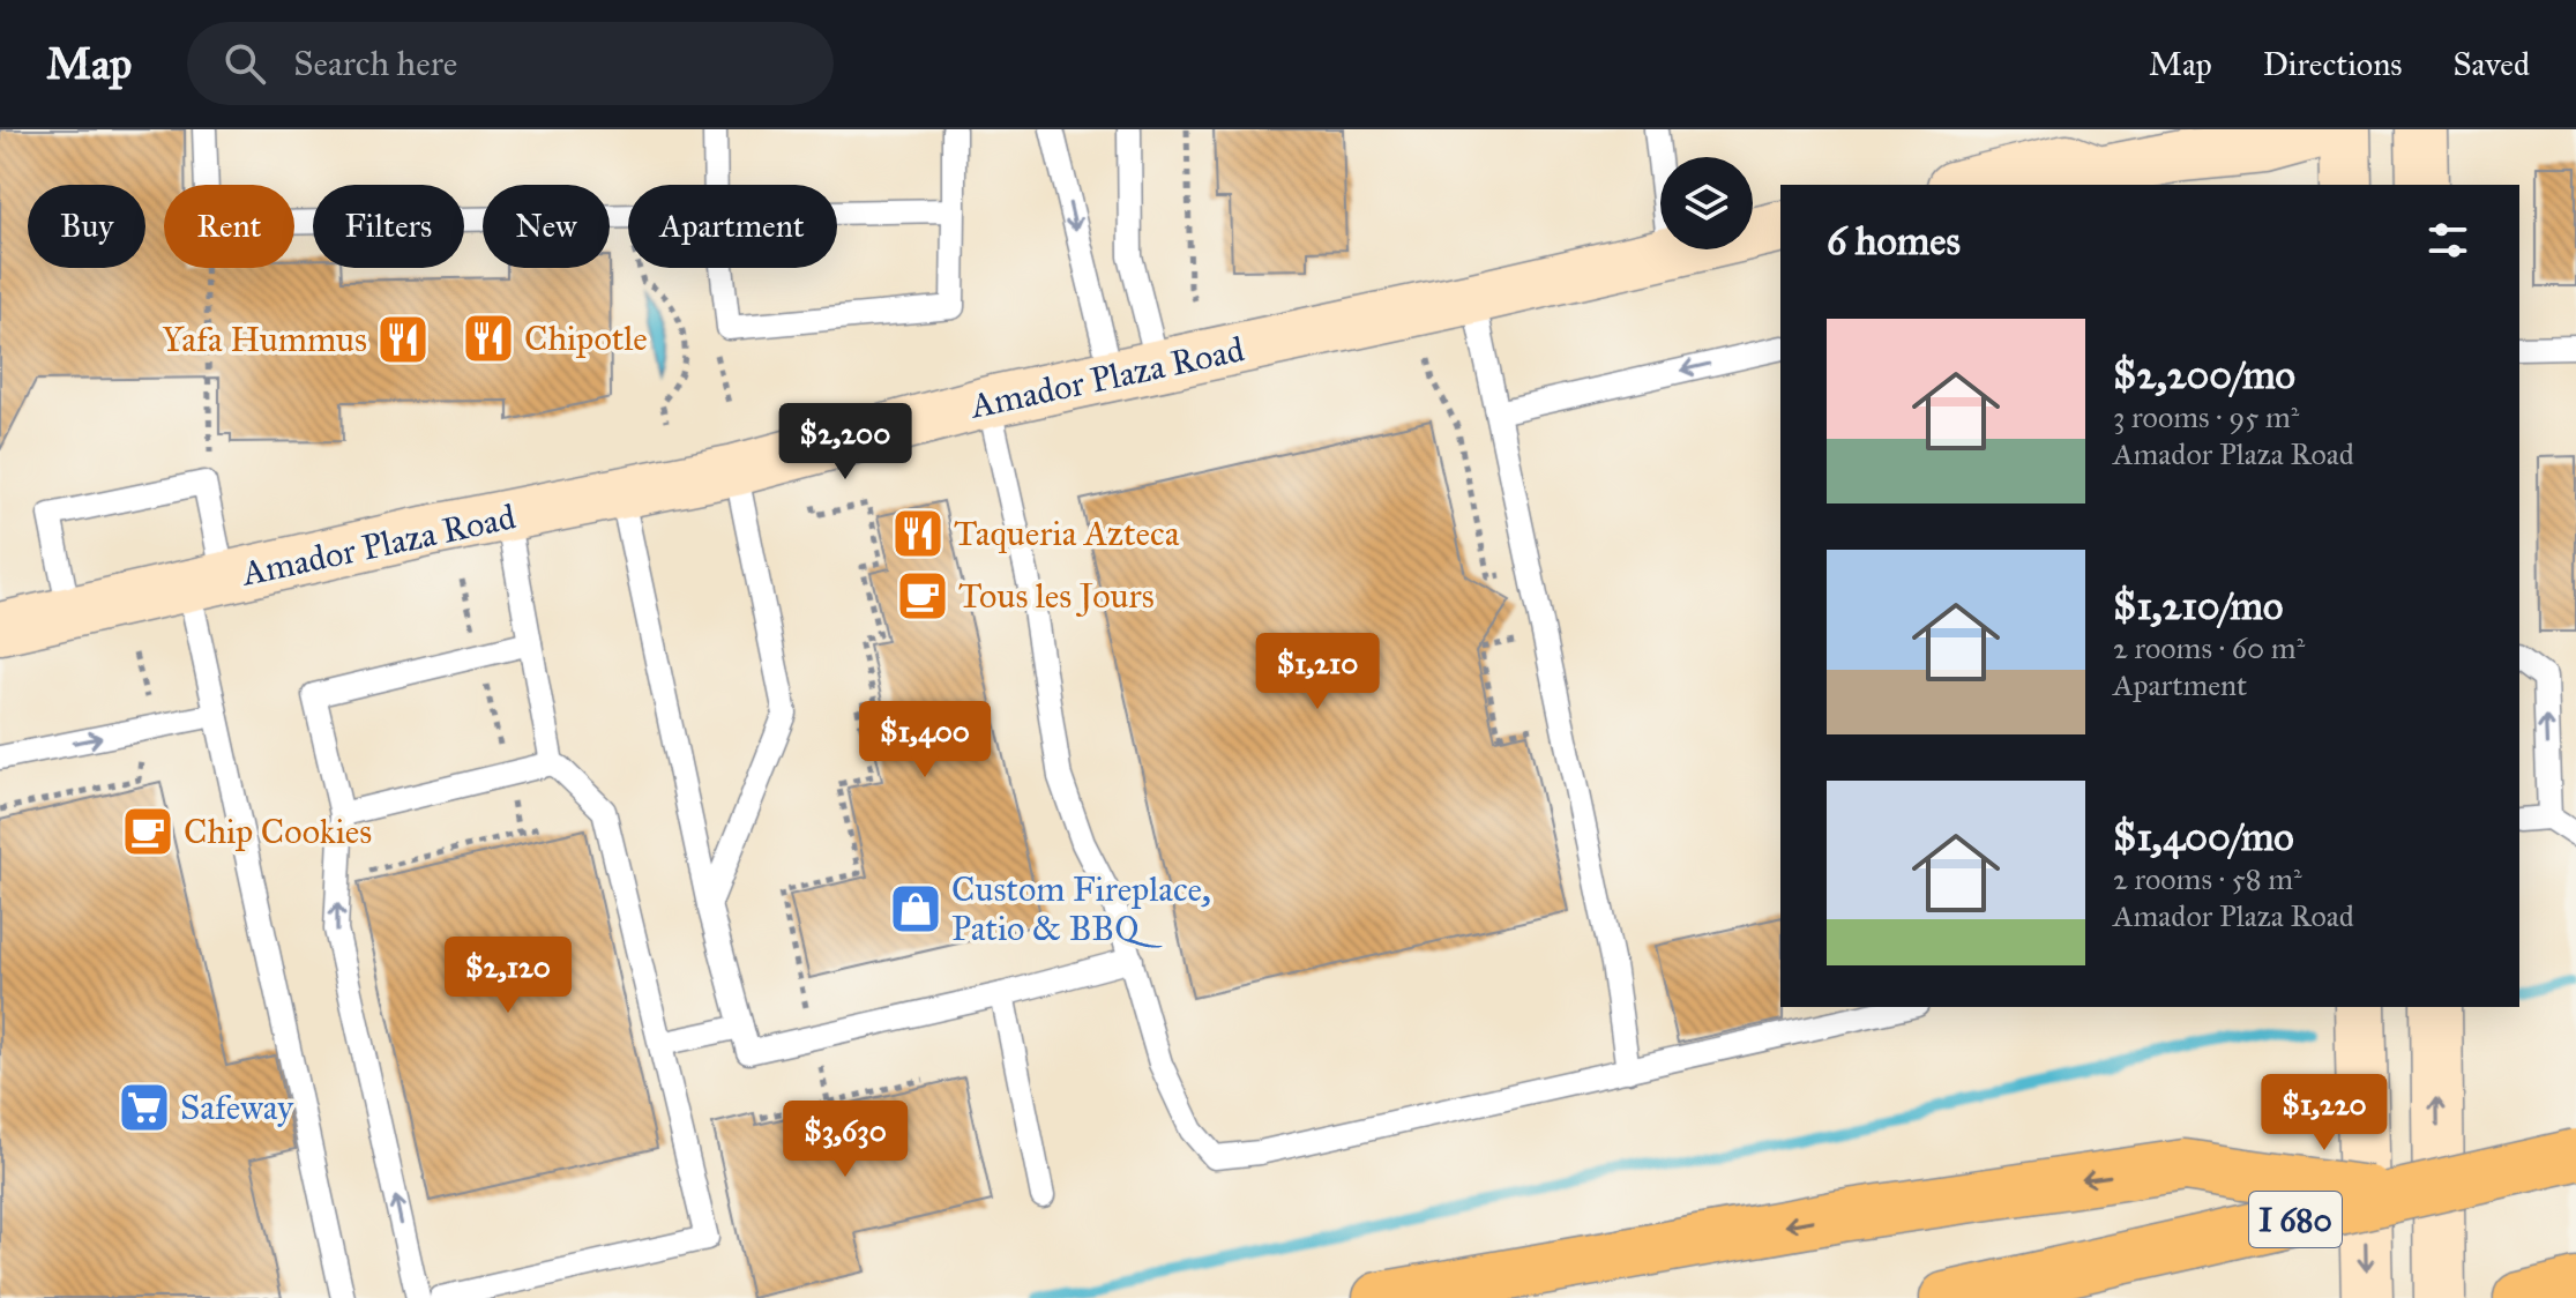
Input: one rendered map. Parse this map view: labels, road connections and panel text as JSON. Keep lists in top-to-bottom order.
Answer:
{
  "streets": {
    "highway": ["I 680"],
    "street": ["Amador Plaza Road"]
  },
  "places": {
    "restaurant": ["Chipotle", "Yafa Hummus", "Taqueria Azteca"],
    "cafe": ["Tous les Jours", "Chip Cookies"],
    "shop": ["Custom Fireplace, Patio & BBQ"],
    "supermarket": ["Safeway"]
  },
  "page": {
    "header": "Map",
    "search": "Search here",
    "nav": ["Map", "Directions", "Saved"],
    "chip": [
      "Buy",
      "Rent",
      "Filters",
      "New",
      "Apartment"
    ],
    "heading": "6 homes",
    "list": [
      {
        "name": "$2,200/mo",
        "note": "3 rooms · 95 m² · Amador Plaza Road"
      },
      {
        "name": "$1,210/mo",
        "note": "2 rooms · 60 m² · Apartment"
      },
      {
        "name": "$1,400/mo",
        "note": "2 rooms · 58 m² · Amador Plaza Road"
      }
    ],
    "price": [
      "$2,200",
      "$1,210",
      "$1,400",
      "$2,120",
      "$1,220",
      "$3,630"
    ]
  }
}
